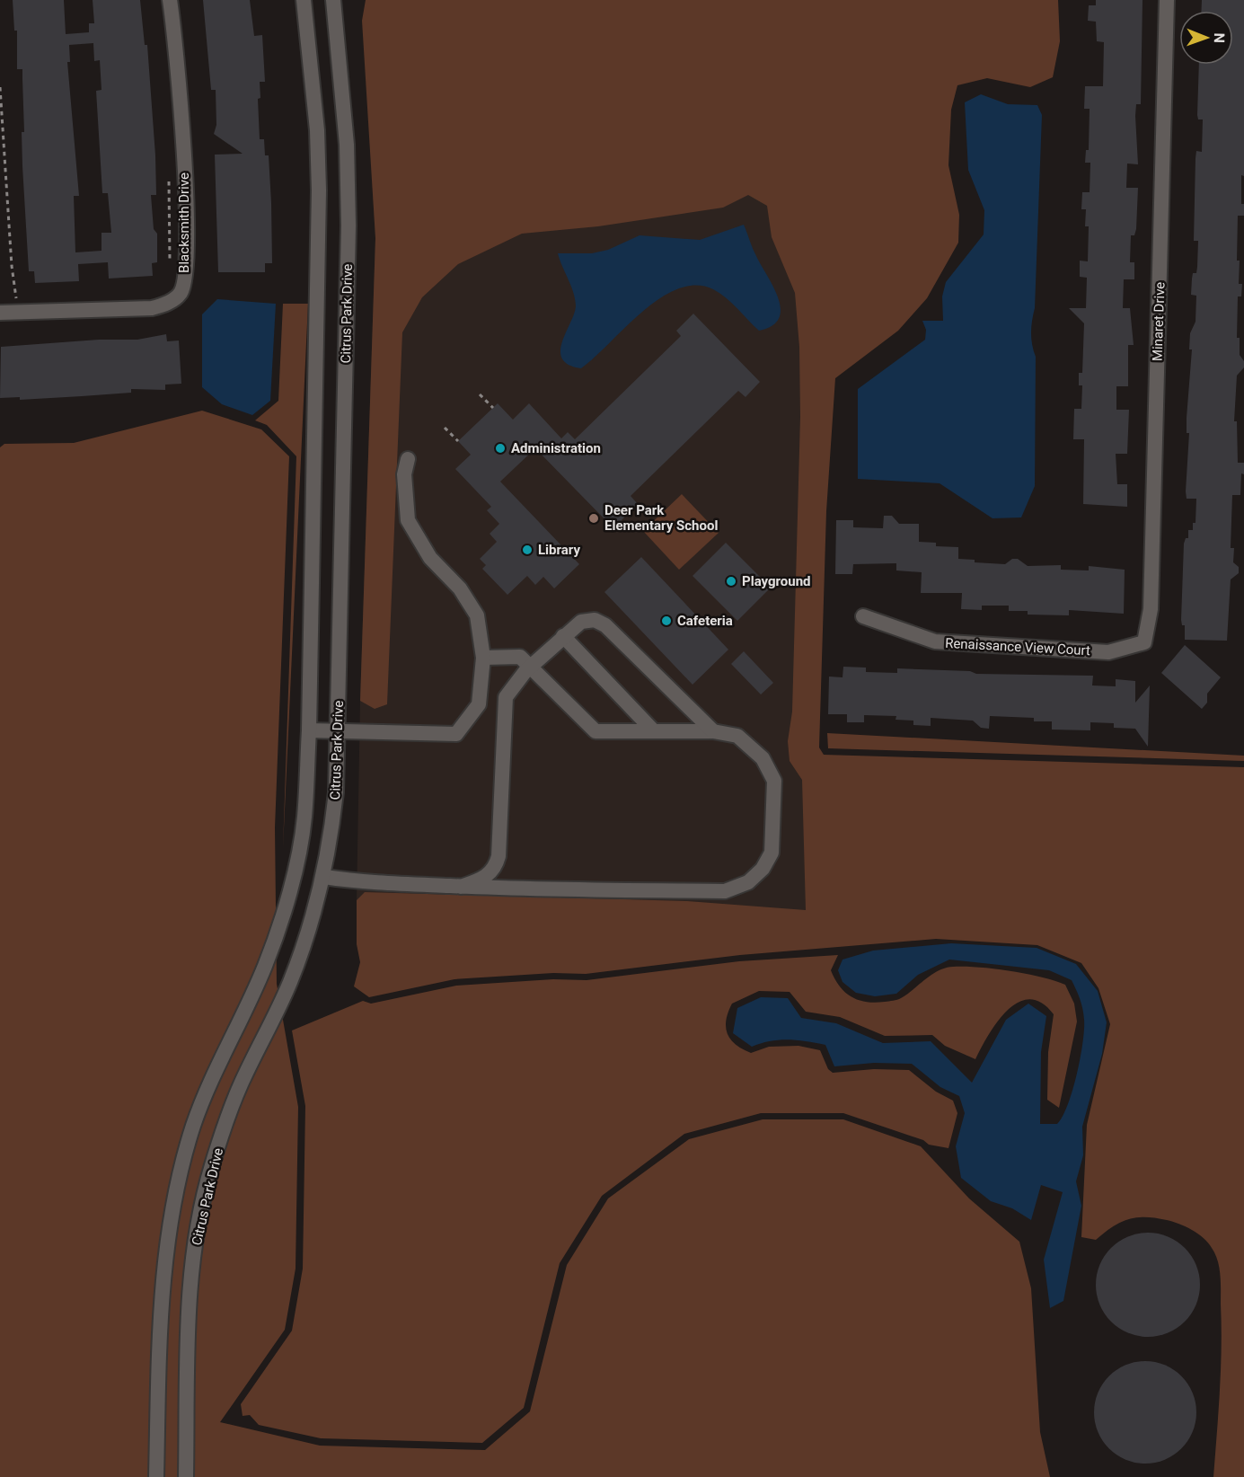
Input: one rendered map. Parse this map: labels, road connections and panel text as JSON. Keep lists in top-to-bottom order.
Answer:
{
  "streets": {
    "street": [
      "Blacksmith Drive",
      "Citrus Park Drive",
      "Minaret Drive",
      "Renaissance View Court"
    ]
  },
  "crossings": [
    ["Minaret Drive", "Renaissance View Court"]
  ],
  "places": [
    "Administration",
    "Deer Park Elementary School",
    "Library",
    "Playground",
    "Cafeteria"
  ],
  "north": "right"
}
